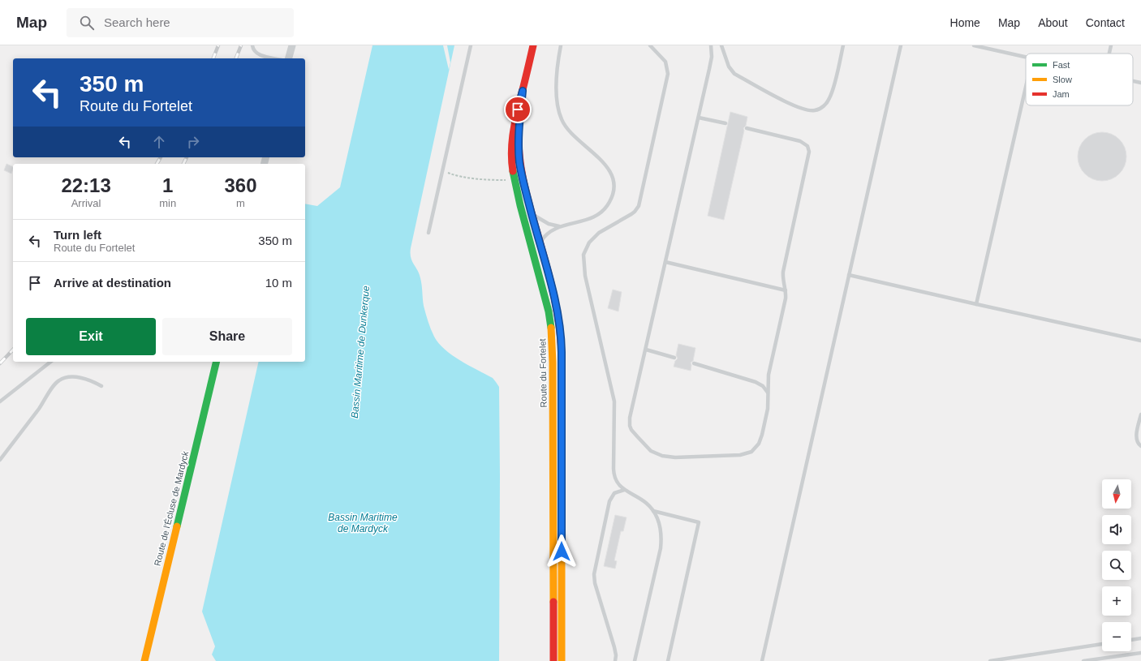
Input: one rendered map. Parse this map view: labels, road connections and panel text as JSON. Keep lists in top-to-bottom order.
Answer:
{
  "streets": {
    "main road": ["Route du Fortelet", "Route de l'Écluse de Mardyck"]
  },
  "water": ["Bassin Maritime de Dunkerque", "Bassin Maritime de Mardyck"],
  "legend": ["Fast", "Slow", "Jam"],
  "north": "bottom",
  "page": {
    "header": "Map",
    "search": "Search here",
    "nav": [
      "Home",
      "Map",
      "About",
      "Contact"
    ],
    "turn": ["350 m", "Route du Fortelet"],
    "eta": [
      "22:13",
      "Arrival",
      "1",
      "min",
      "360",
      "m"
    ],
    "list": [
      {
        "name": "Turn left",
        "note": "Route du Fortelet",
        "value": "350 m"
      },
      {
        "name": "Arrive at destination",
        "value": "10 m"
      }
    ],
    "buttons": ["Exit", "Share"],
    "map_buttons": ["+", "−"]
  }
}
